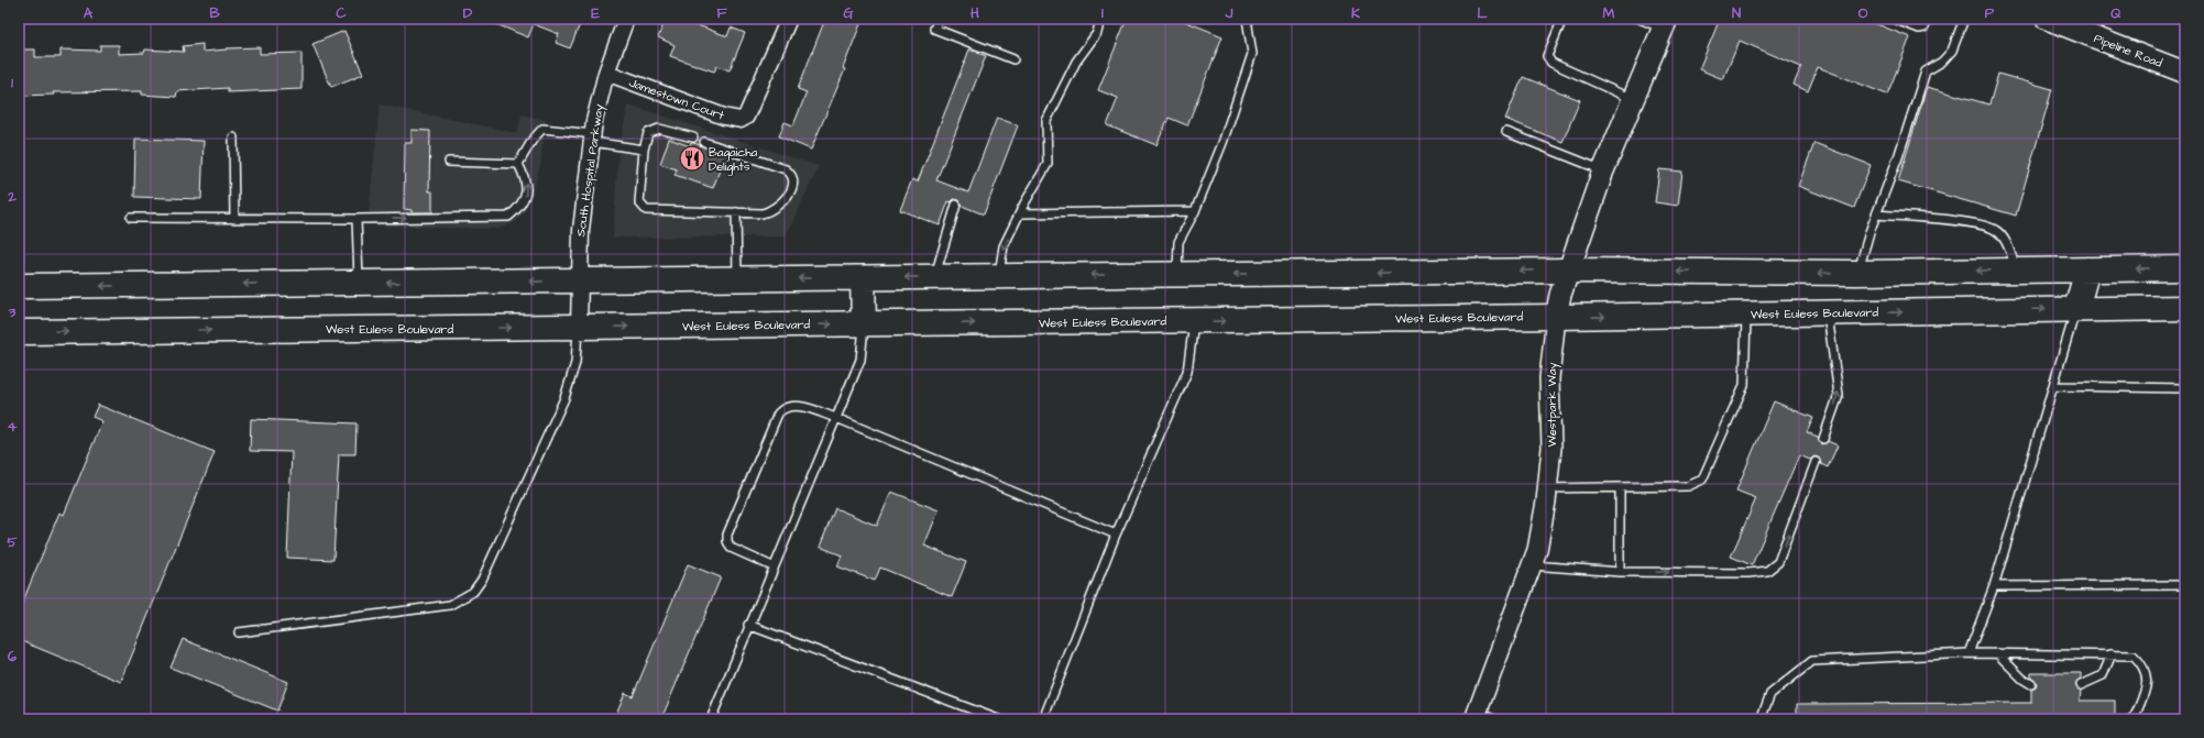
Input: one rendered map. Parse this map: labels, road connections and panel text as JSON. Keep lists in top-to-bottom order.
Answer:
{
  "streets": {
    "main road": ["Pipeline Road", "West Euless Boulevard", "Westpark Way"],
    "street": ["Jamestown Court", "South Hospital Parkway"]
  },
  "crossings": [
    ["Jamestown Court", "South Hospital Parkway"],
    ["South Hospital Parkway", "West Euless Boulevard"],
    ["West Euless Boulevard", "Westpark Way"]
  ],
  "places": {
    "restaurant": ["Bagaicha Delights"]
  },
  "grid": {
    "columns": [
      "A",
      "B",
      "C",
      "D",
      "E",
      "F",
      "G",
      "H",
      "I",
      "J",
      "K",
      "L",
      "M",
      "N",
      "O",
      "P",
      "Q"
    ],
    "rows": [
      "1",
      "2",
      "3",
      "4",
      "5",
      "6"
    ]
  }
}
